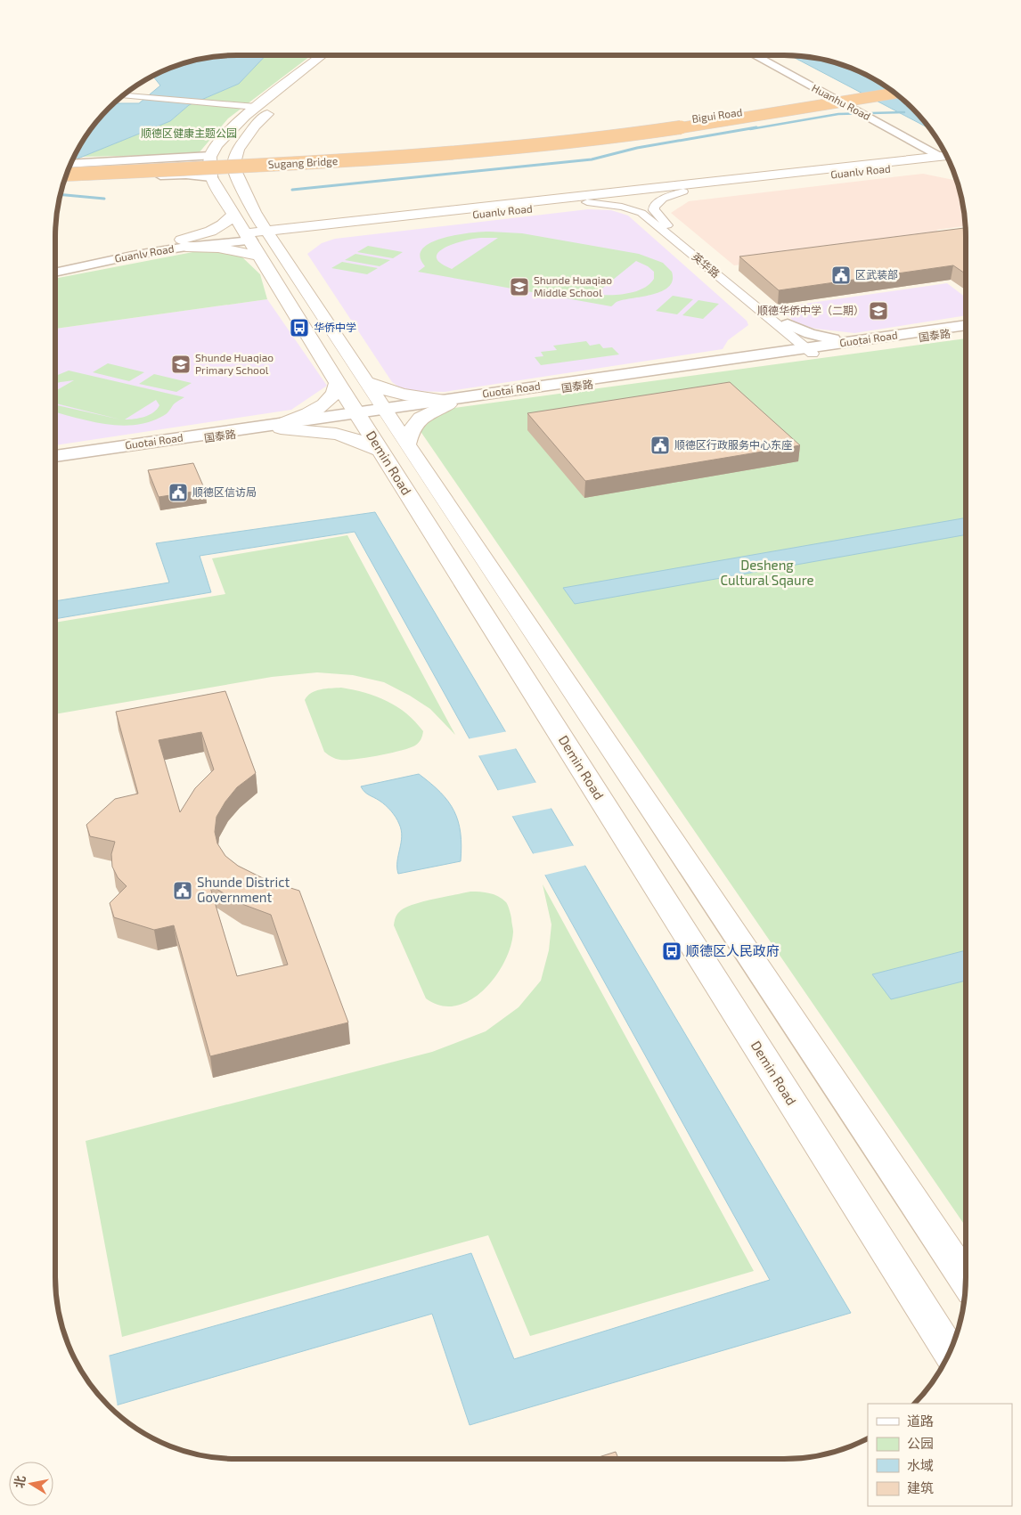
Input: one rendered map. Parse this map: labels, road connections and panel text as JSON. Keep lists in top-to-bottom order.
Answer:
{
  "streets": {
    "highway": ["Bigui Road", "Sugang Bridge"],
    "main road": ["Guanlv Road", "Demin Road"],
    "street": [
      "Huanhu Road",
      "英华路",
      "国泰路",
      "Guotai Road"
    ]
  },
  "crossings": [
    ["Bigui Road", "Sugang Bridge"],
    ["Guanlv Road", "英华路"],
    ["Guanlv Road", "Demin Road"],
    ["英华路", "国泰路"],
    ["英华路", "Guotai Road"],
    ["国泰路", "Guotai Road"],
    ["Guotai Road", "Demin Road"]
  ],
  "parks": ["顺德区健康主题公园", "Desheng Cultural Sqaure"],
  "places": {
    "public building": [
      "区武装部",
      "顺德区行政服务中心东座",
      "顺德区信访局",
      "Shunde District Government"
    ],
    "school or university": ["Shunde Huaqiao Middle School", "顺德华侨中学（二期）", "Shunde Huaqiao Primary School"],
    "bus stop": ["华侨中学", "顺德区人民政府"]
  },
  "legend": [
    "道路",
    "公园",
    "水域",
    "建筑"
  ],
  "north": "left"
}
